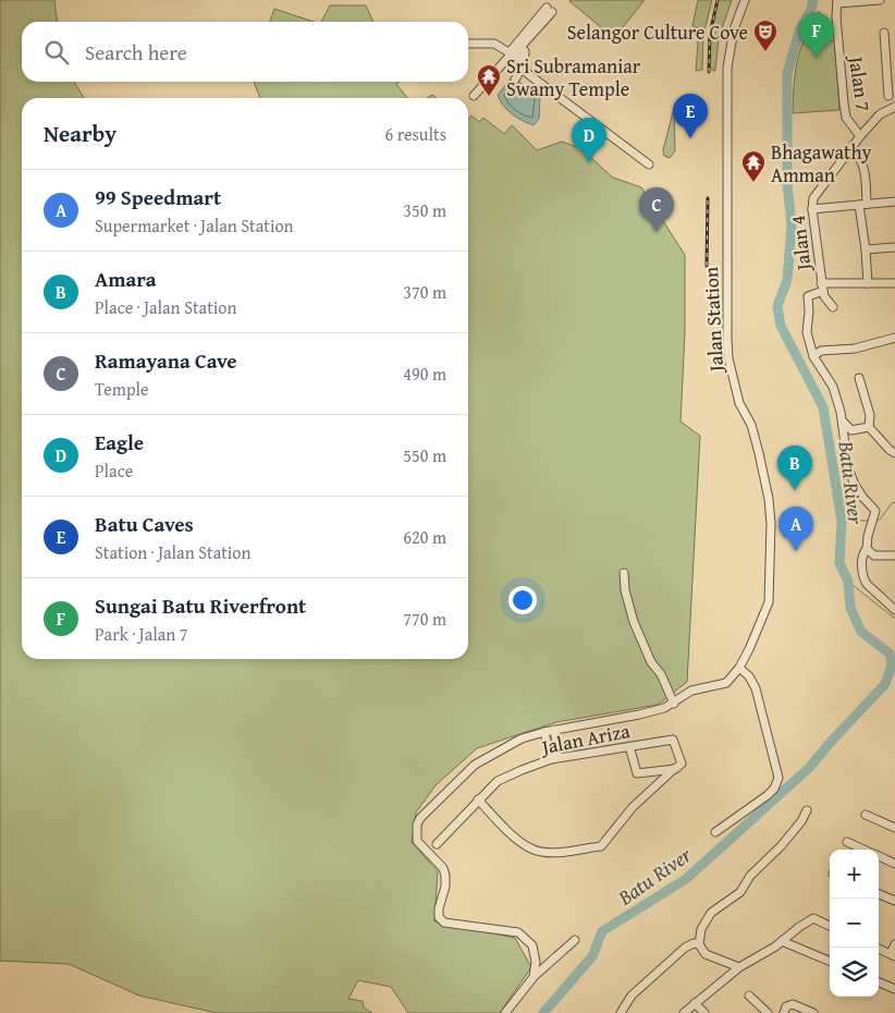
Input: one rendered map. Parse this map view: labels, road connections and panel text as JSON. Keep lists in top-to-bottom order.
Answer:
{
  "streets": {
    "street": [
      "Jalan 7",
      "Jalan 4",
      "Jalan Station",
      "Jalan Ariza"
    ]
  },
  "crossings": [
    ["Jalan 7", "Jalan 4"]
  ],
  "water": ["Batu River"],
  "places": {
    "theatre": ["Selangor Culture Cove"],
    "temple": ["Sri Subramaniar Swamy Temple", "Bhagawathy Amman"]
  },
  "page": {
    "pins": [
      "F",
      "E",
      "D",
      "C",
      "B",
      "A"
    ],
    "search": "Search here",
    "heading": ["Nearby", "6 results"],
    "list": [
      {
        "mark": "A",
        "name": "99 Speedmart",
        "note": "Supermarket · Jalan Station",
        "value": "350 m"
      },
      {
        "mark": "B",
        "name": "Amara",
        "note": "Place · Jalan Station",
        "value": "370 m"
      },
      {
        "mark": "C",
        "name": "Ramayana Cave",
        "note": "Temple",
        "value": "490 m"
      },
      {
        "mark": "D",
        "name": "Eagle",
        "note": "Place",
        "value": "550 m"
      },
      {
        "mark": "E",
        "name": "Batu Caves",
        "note": "Station · Jalan Station",
        "value": "620 m"
      },
      {
        "mark": "F",
        "name": "Sungai Batu Riverfront",
        "note": "Park · Jalan 7",
        "value": "770 m"
      }
    ],
    "map_buttons": ["+", "−"]
  }
}
